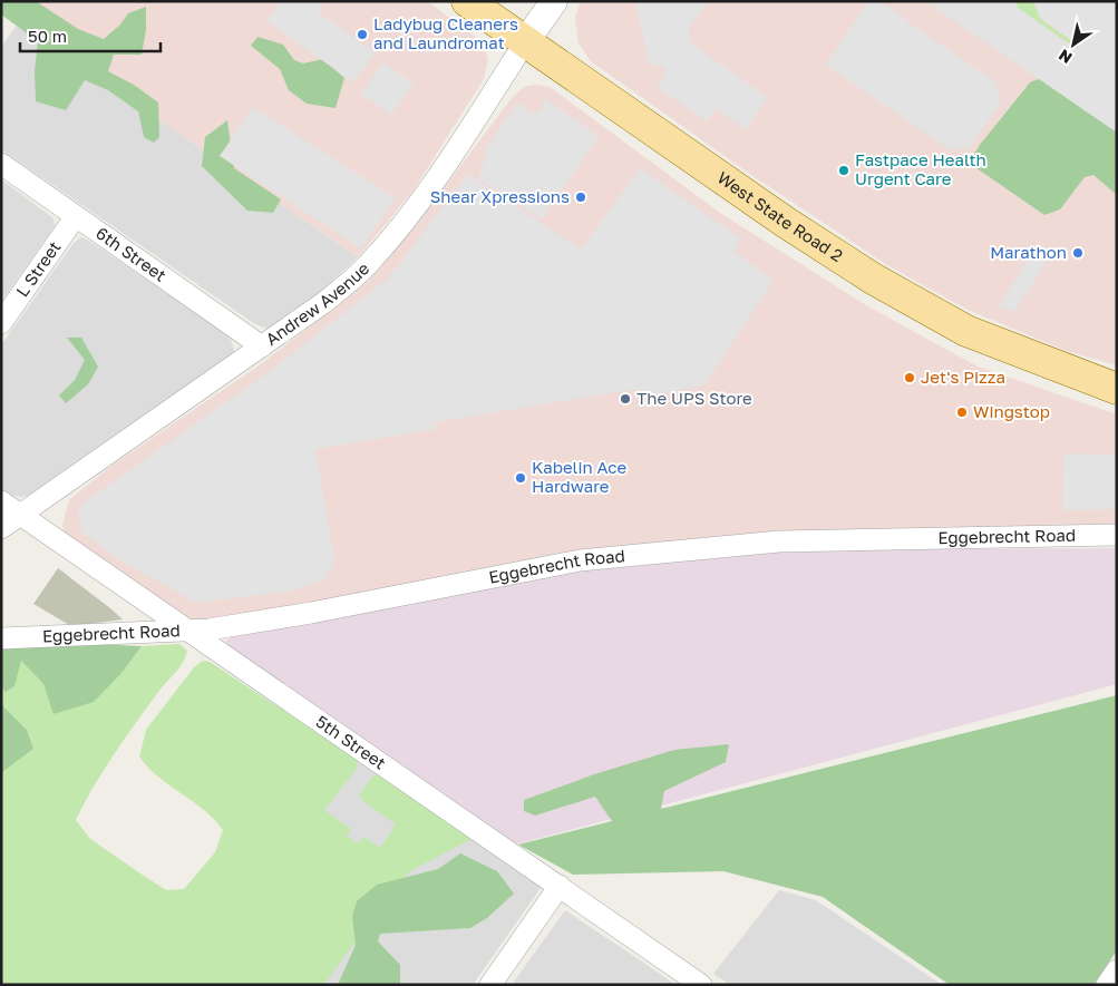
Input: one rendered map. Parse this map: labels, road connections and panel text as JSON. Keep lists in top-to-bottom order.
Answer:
{
  "streets": {
    "main road": ["West State Road 2"],
    "street": [
      "6th Street",
      "L Street",
      "Andrew Avenue",
      "Eggebrecht Road",
      "5th Street"
    ]
  },
  "crossings": [
    ["West State Road 2", "Andrew Avenue"],
    ["6th Street", "L Street"],
    ["6th Street", "Andrew Avenue"],
    ["Andrew Avenue", "5th Street"],
    ["Eggebrecht Road", "5th Street"]
  ],
  "places": [
    "Ladybug Cleaners and Laundromat",
    "Fastpace Health Urgent Care",
    "Shear Xpressions",
    "Marathon",
    "Jet's Pizza",
    "The UPS Store",
    "Wingstop",
    "Kabelin Ace Hardware"
  ],
  "scale_bar": "50 m",
  "north": "bottom left"
}
